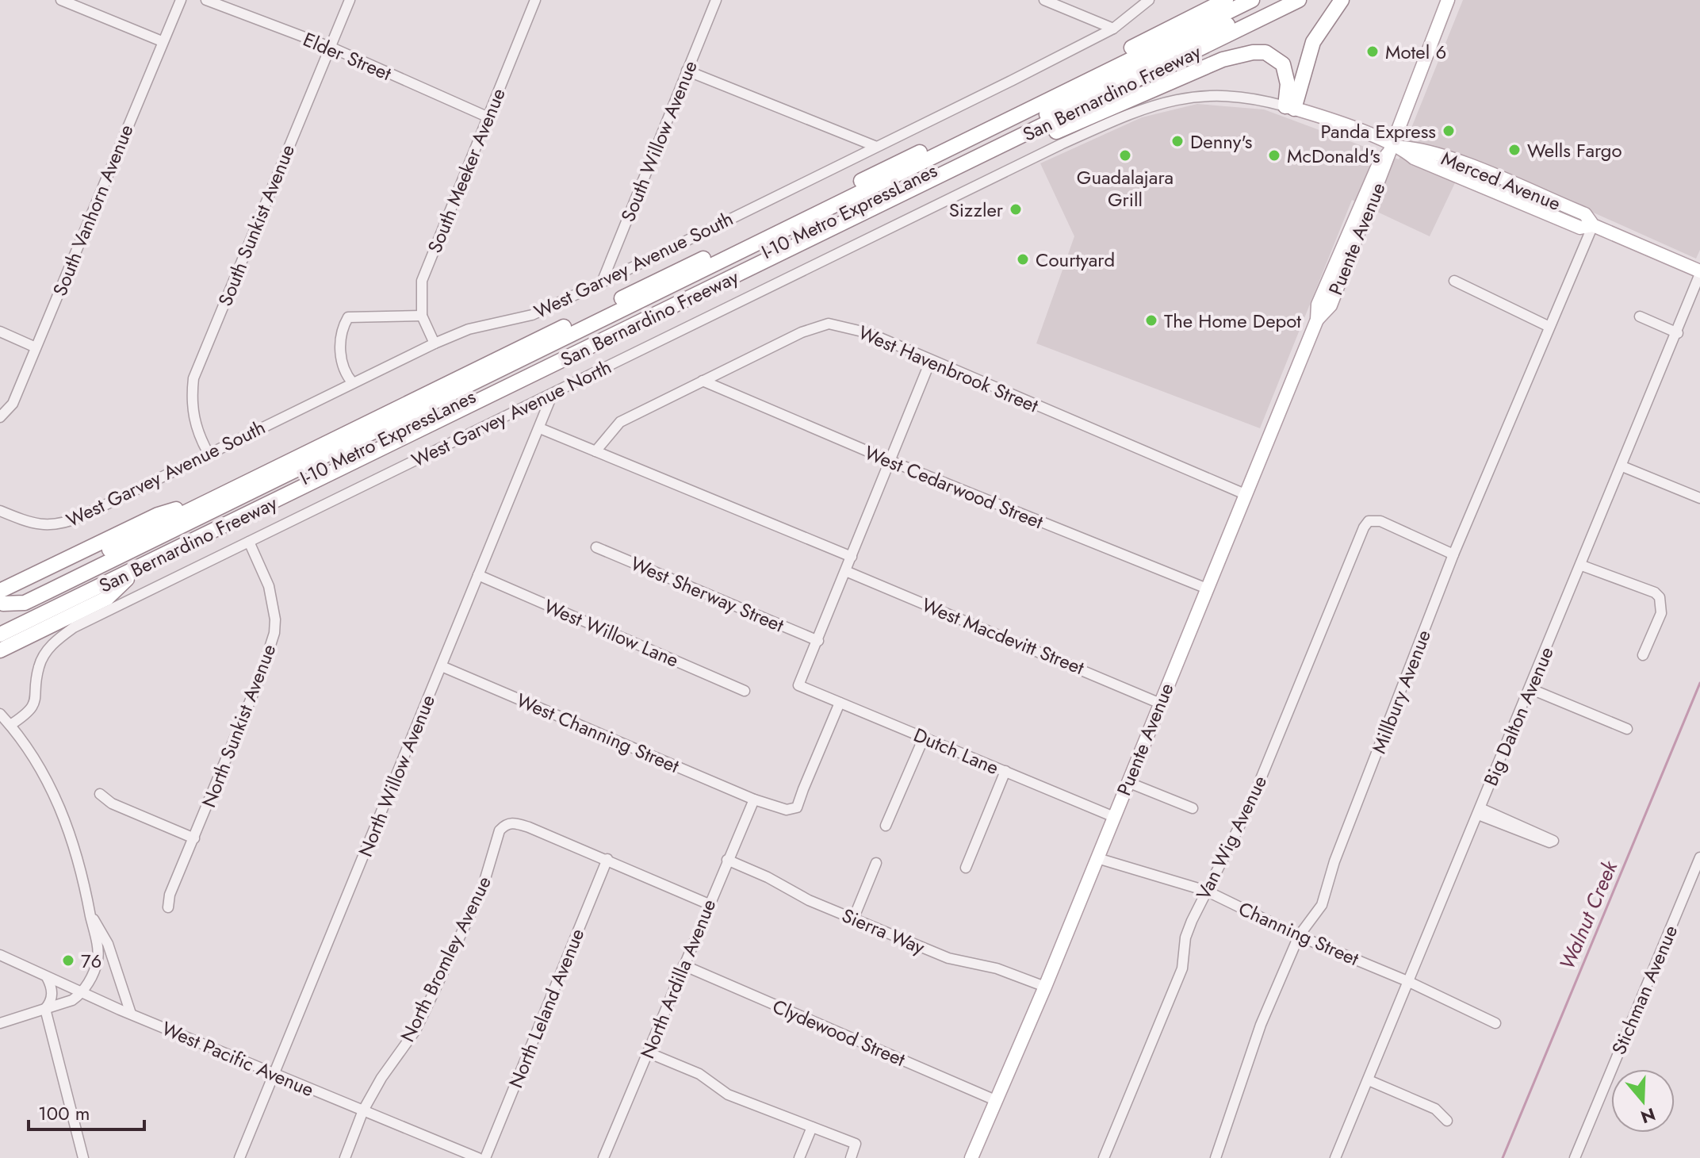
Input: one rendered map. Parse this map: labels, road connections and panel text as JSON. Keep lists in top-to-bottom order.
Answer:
{
  "streets": {
    "highway": ["San Bernardino Freeway", "I-10 Metro ExpressLanes"],
    "main road": ["Merced Avenue", "Puente Avenue"],
    "street": [
      "Elder Street",
      "South Willow Avenue",
      "South Meeker Avenue",
      "South Vanhorn Avenue",
      "South Sunkist Avenue",
      "West Garvey Avenue South",
      "West Havenbrook Street",
      "West Garvey Avenue North",
      "West Cedarwood Street",
      "West Sherway Street",
      "West Willow Lane",
      "West Macdevitt Street",
      "Millbury Avenue",
      "Big Dalton Avenue",
      "North Sunkist Avenue",
      "West Channing Street",
      "Dutch Lane",
      "North Willow Avenue",
      "Van Wig Avenue",
      "Sierra Way",
      "Channing Street",
      "North Bromley Avenue",
      "North Ardilla Avenue",
      "Stichman Avenue",
      "North Leland Avenue",
      "Clydewood Street",
      "West Pacific Avenue"
    ]
  },
  "crossings": [
    ["Elder Street", "South Meeker Avenue"],
    ["Elder Street", "South Sunkist Avenue"],
    ["San Bernardino Freeway", "I-10 Metro ExpressLanes"],
    ["South Willow Avenue", "West Garvey Avenue South"],
    ["South Meeker Avenue", "West Garvey Avenue South"],
    ["Merced Avenue", "Puente Avenue"],
    ["Merced Avenue", "West Garvey Avenue North"],
    ["Merced Avenue", "Millbury Avenue"],
    ["Merced Avenue", "Big Dalton Avenue"],
    ["South Sunkist Avenue", "West Garvey Avenue South"],
    ["Puente Avenue", "West Havenbrook Street"],
    ["Puente Avenue", "West Cedarwood Street"],
    ["Puente Avenue", "West Macdevitt Street"],
    ["Puente Avenue", "Dutch Lane"],
    ["Puente Avenue", "Sierra Way"],
    ["Puente Avenue", "Channing Street"],
    ["Puente Avenue", "Clydewood Street"],
    ["West Havenbrook Street", "West Cedarwood Street"],
    ["West Garvey Avenue North", "North Sunkist Avenue"],
    ["West Garvey Avenue North", "North Willow Avenue"],
    ["West Sherway Street", "Dutch Lane"],
    ["West Willow Lane", "North Willow Avenue"],
    ["Millbury Avenue", "Van Wig Avenue"],
    ["Millbury Avenue", "Channing Street"],
    ["Big Dalton Avenue", "Channing Street"],
    ["West Channing Street", "North Willow Avenue"],
    ["West Channing Street", "North Ardilla Avenue"],
    ["North Willow Avenue", "West Pacific Avenue"],
    ["Van Wig Avenue", "Channing Street"],
    ["Sierra Way", "North Ardilla Avenue"],
    ["North Bromley Avenue", "North Leland Avenue"],
    ["North Bromley Avenue", "West Pacific Avenue"],
    ["North Ardilla Avenue", "Clydewood Street"]
  ],
  "water": ["Walnut Creek"],
  "places": [
    "Motel 6",
    "Panda Express",
    "Denny's",
    "Wells Fargo",
    "Guadalajara Grill",
    "McDonald's",
    "Sizzler",
    "Courtyard",
    "The Home Depot",
    "76"
  ],
  "scale_bar": "100 m",
  "north": "bottom"
}
